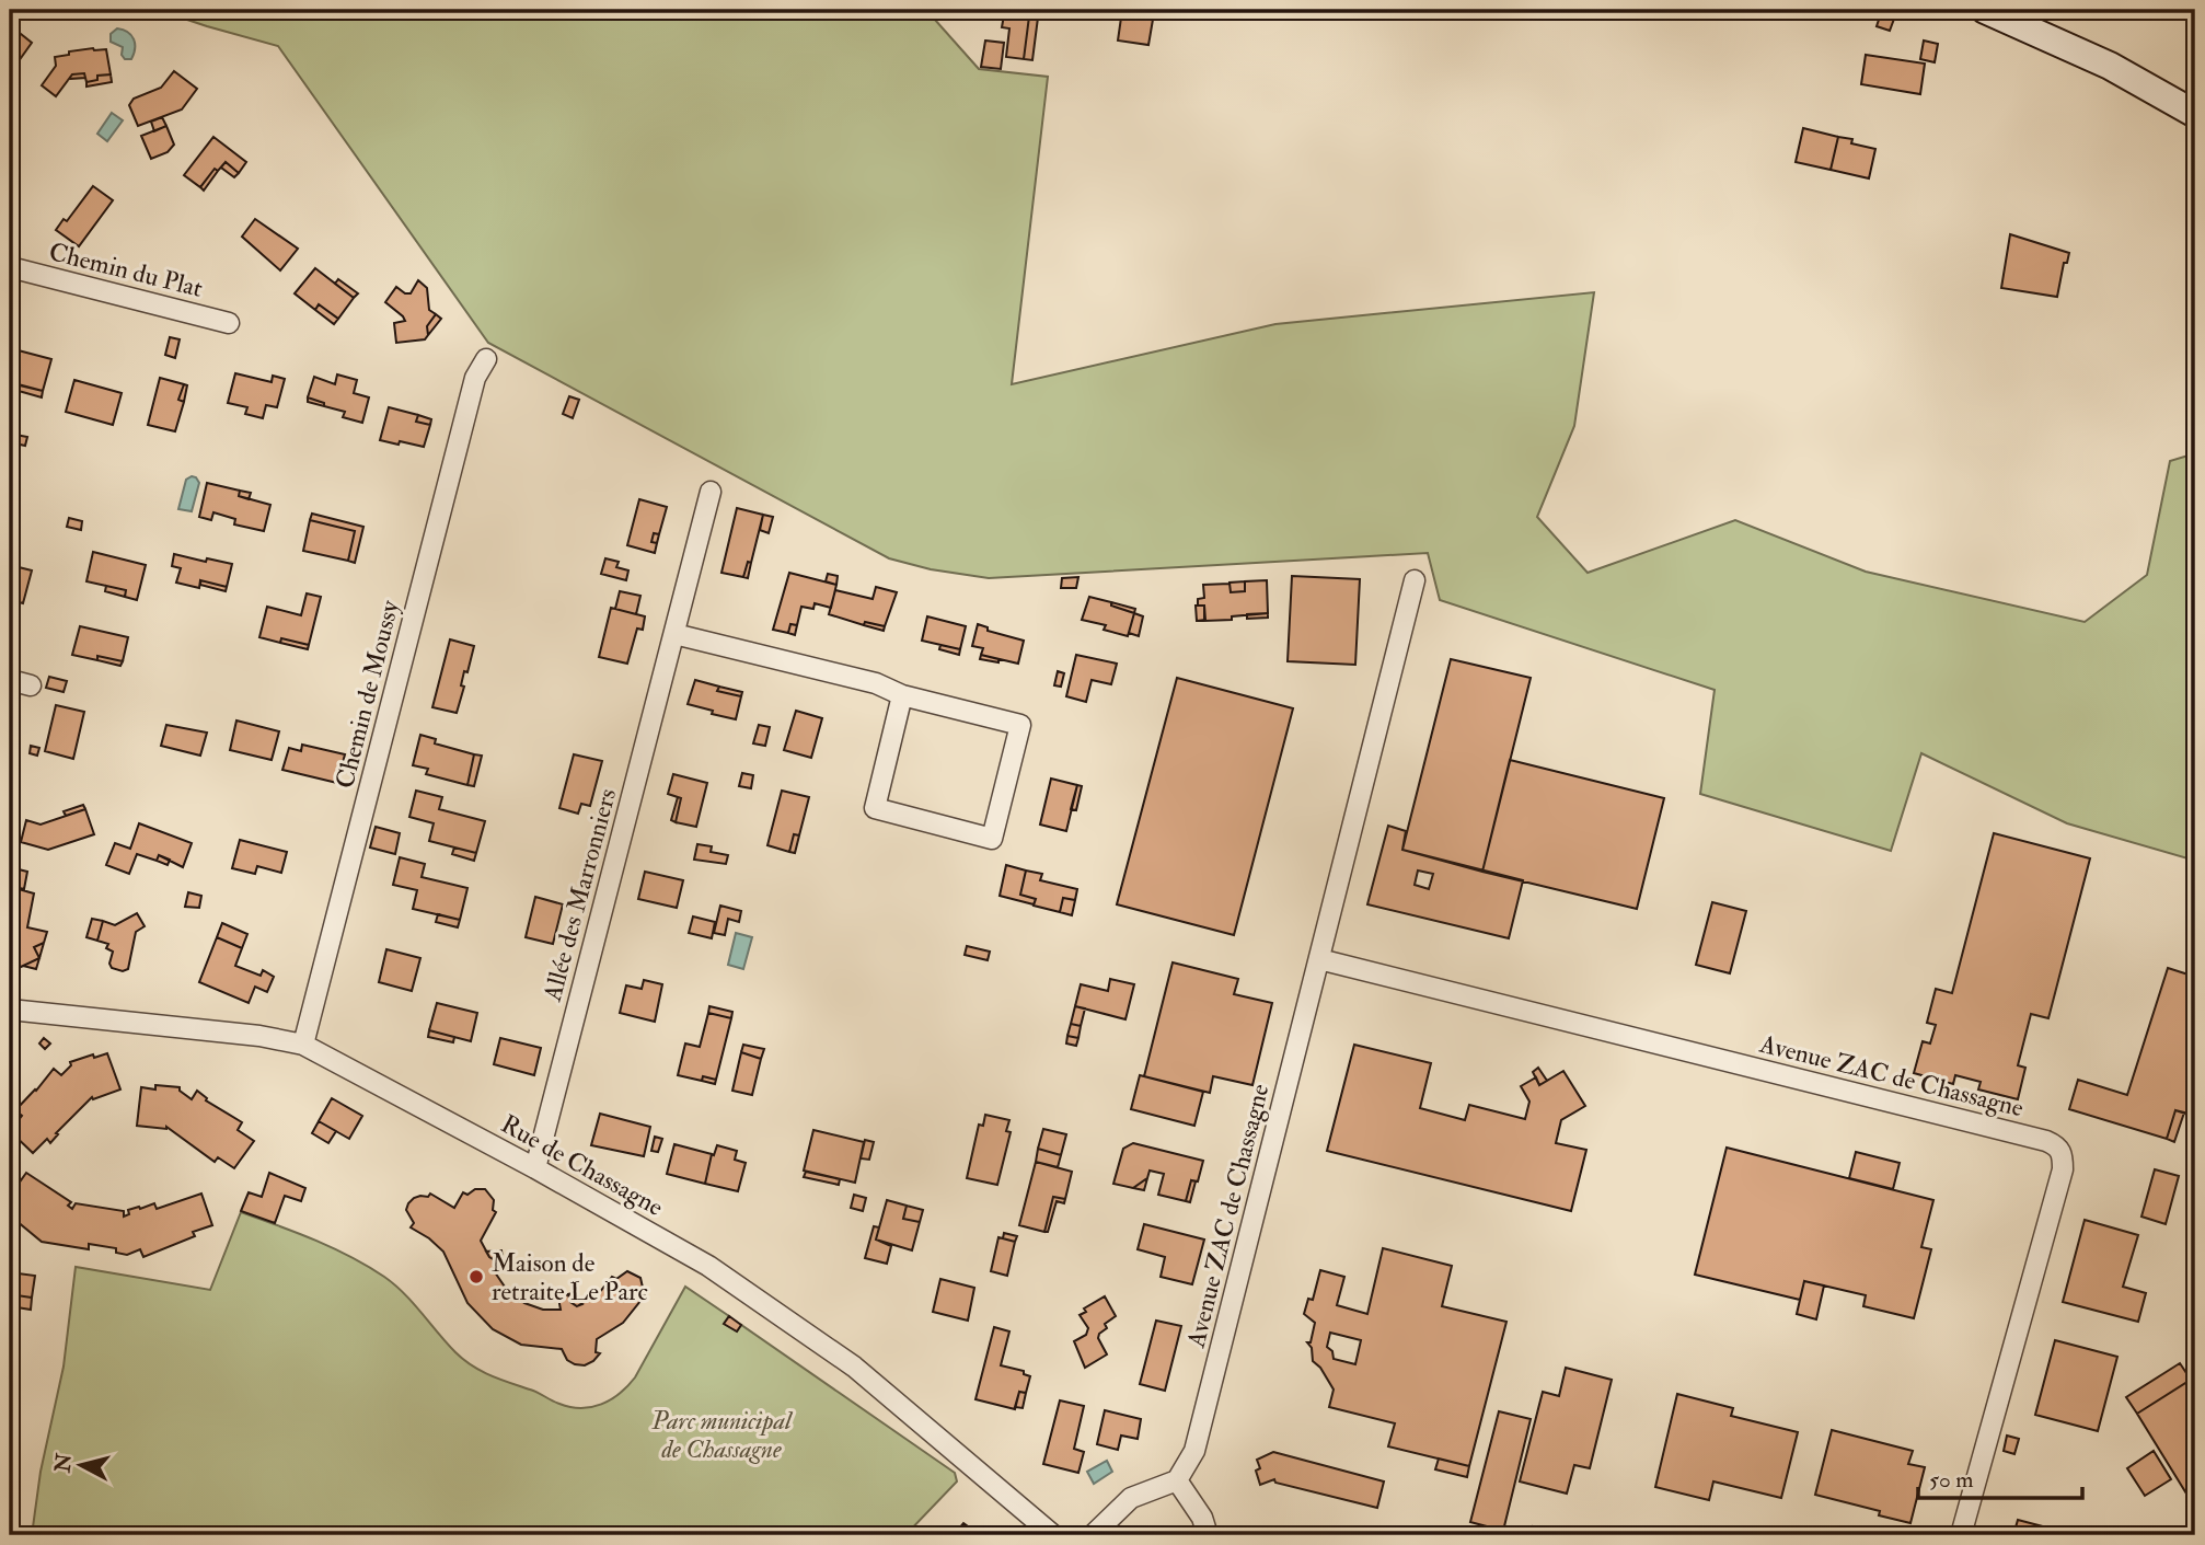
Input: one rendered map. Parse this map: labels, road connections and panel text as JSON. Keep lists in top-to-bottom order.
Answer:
{
  "streets": {
    "street": [
      "Chemin du Plat",
      "Chemin de Moussy",
      "Allée des Marronniers",
      "Avenue ZAC de Chassagne",
      "Rue de Chassagne"
    ]
  },
  "crossings": [
    ["Chemin de Moussy", "Rue de Chassagne"],
    ["Allée des Marronniers", "Rue de Chassagne"]
  ],
  "parks": ["Parc municipal de Chassagne"],
  "places": ["Maison de retraite Le Parc"],
  "scale_bar": "50 m",
  "north": "left"
}
